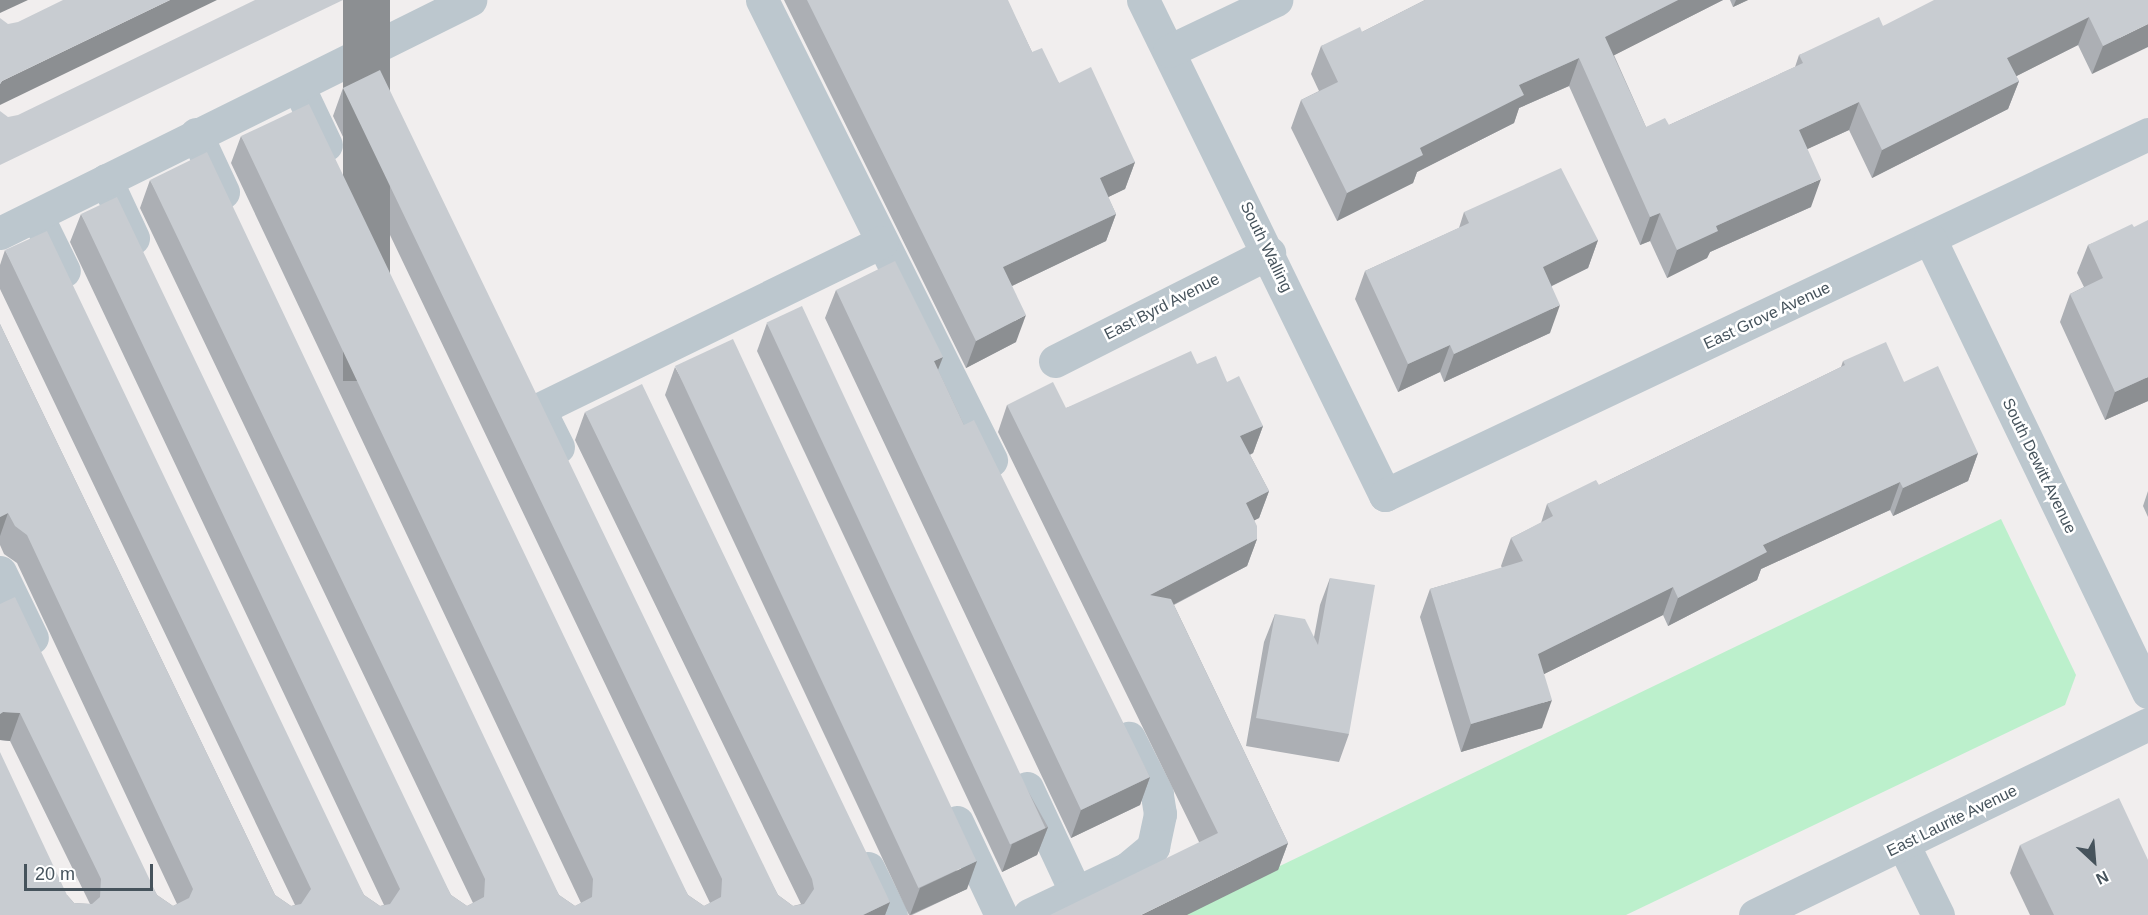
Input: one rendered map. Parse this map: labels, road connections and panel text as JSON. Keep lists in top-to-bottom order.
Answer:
{
  "streets": {
    "street": [
      "South Walling",
      "East Byrd Avenue",
      "East Grove Avenue",
      "South Dewitt Avenue",
      "East Laurite Avenue"
    ]
  },
  "crossings": [
    ["South Walling", "East Byrd Avenue"],
    ["South Walling", "East Grove Avenue"],
    ["East Grove Avenue", "South Dewitt Avenue"]
  ],
  "scale_bar": "20 m",
  "north": "bottom right"
}
